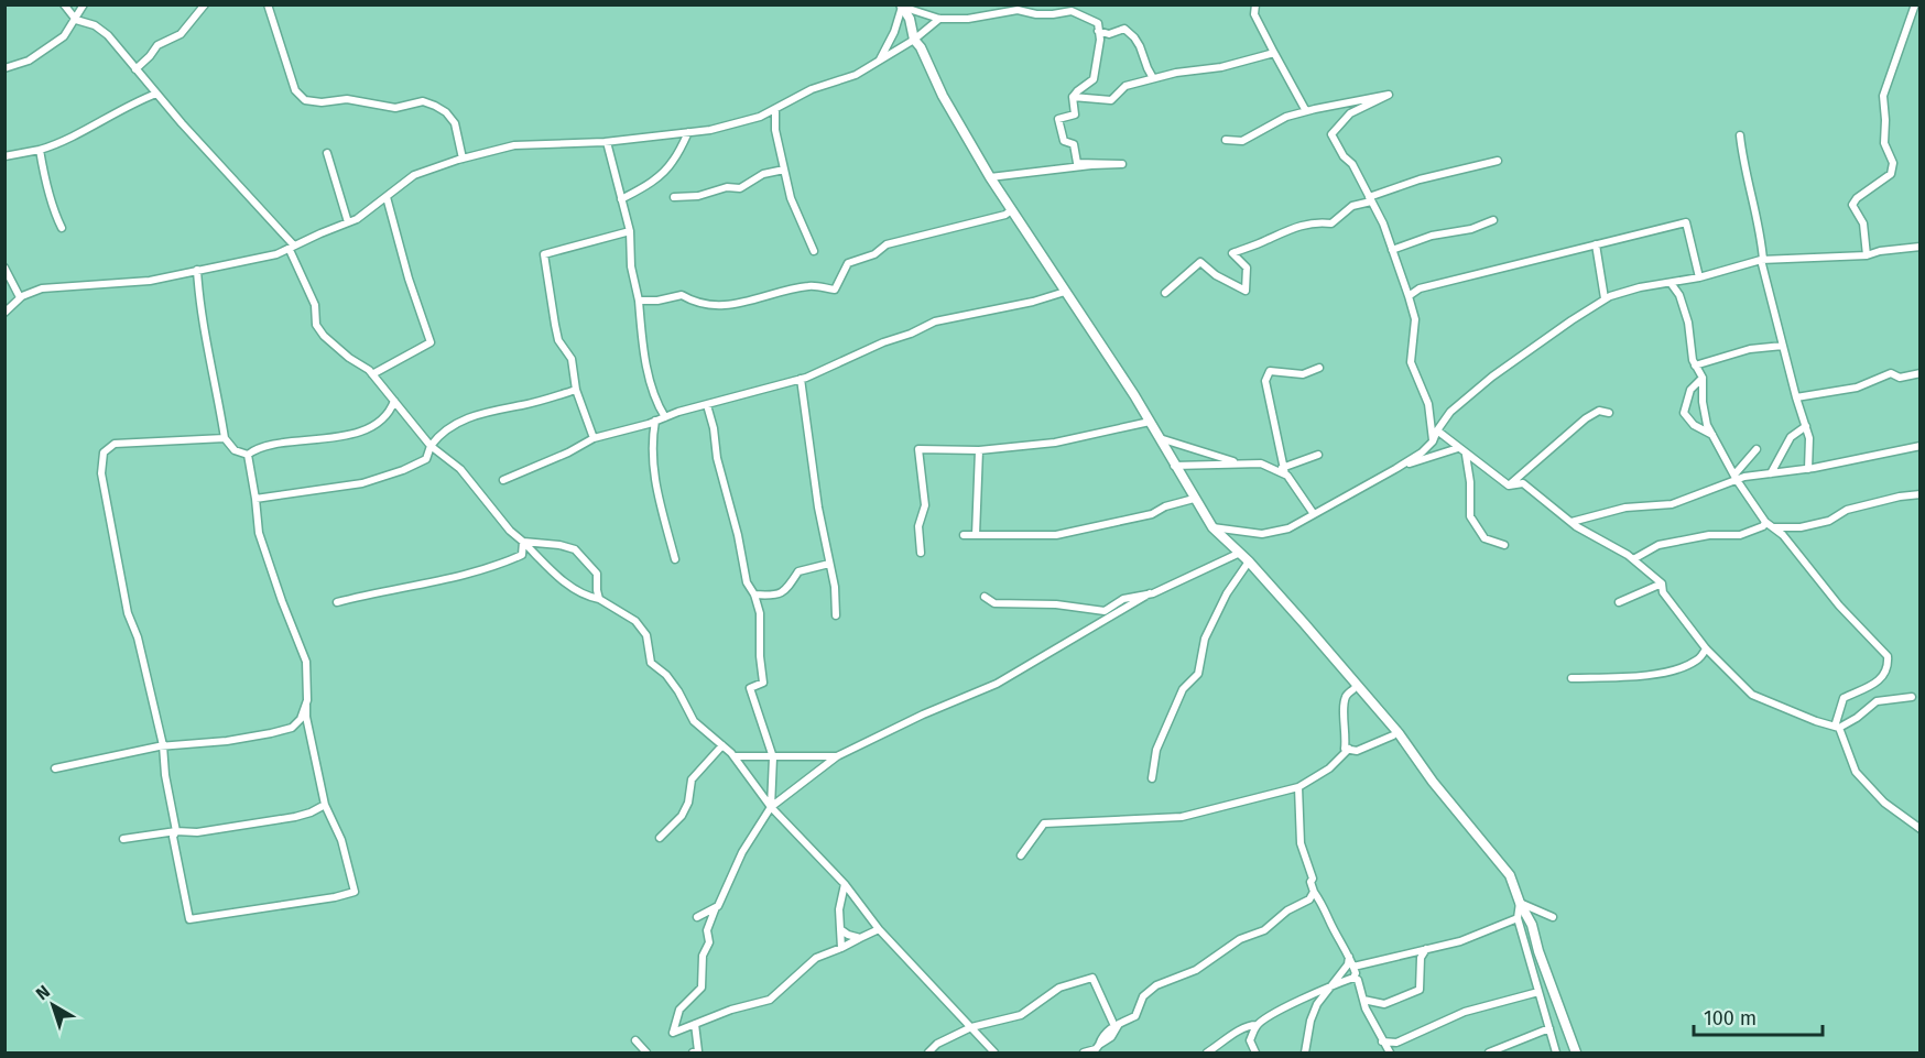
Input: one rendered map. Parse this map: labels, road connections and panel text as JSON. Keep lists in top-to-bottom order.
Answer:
{
  "scale_bar": "100 m",
  "north": "top left"
}
